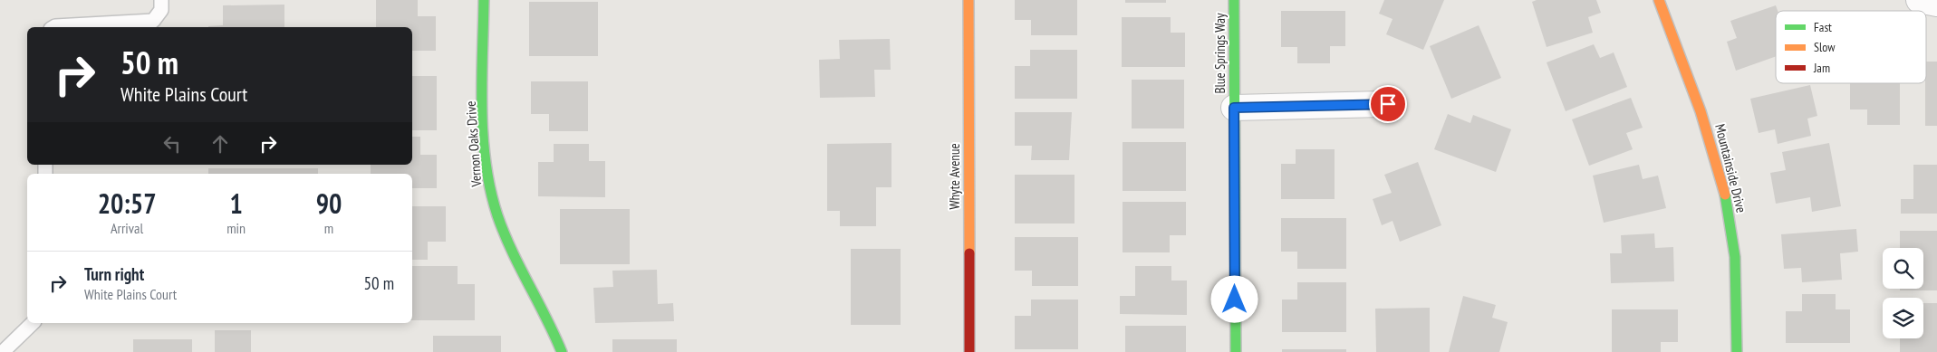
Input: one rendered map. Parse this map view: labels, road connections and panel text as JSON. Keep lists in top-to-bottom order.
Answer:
{
  "streets": {
    "street": [
      "Blue Springs Way",
      "Vernon Oaks Drive",
      "Mountainside Drive",
      "Whyte Avenue"
    ]
  },
  "legend": ["Fast", "Slow", "Jam"],
  "page": {
    "turn": ["50 m", "White Plains Court"],
    "eta": [
      "20:57",
      "Arrival",
      "1",
      "min",
      "90",
      "m"
    ],
    "list": [
      {
        "name": "Turn right",
        "note": "White Plains Court",
        "value": "50 m"
      }
    ]
  }
}
